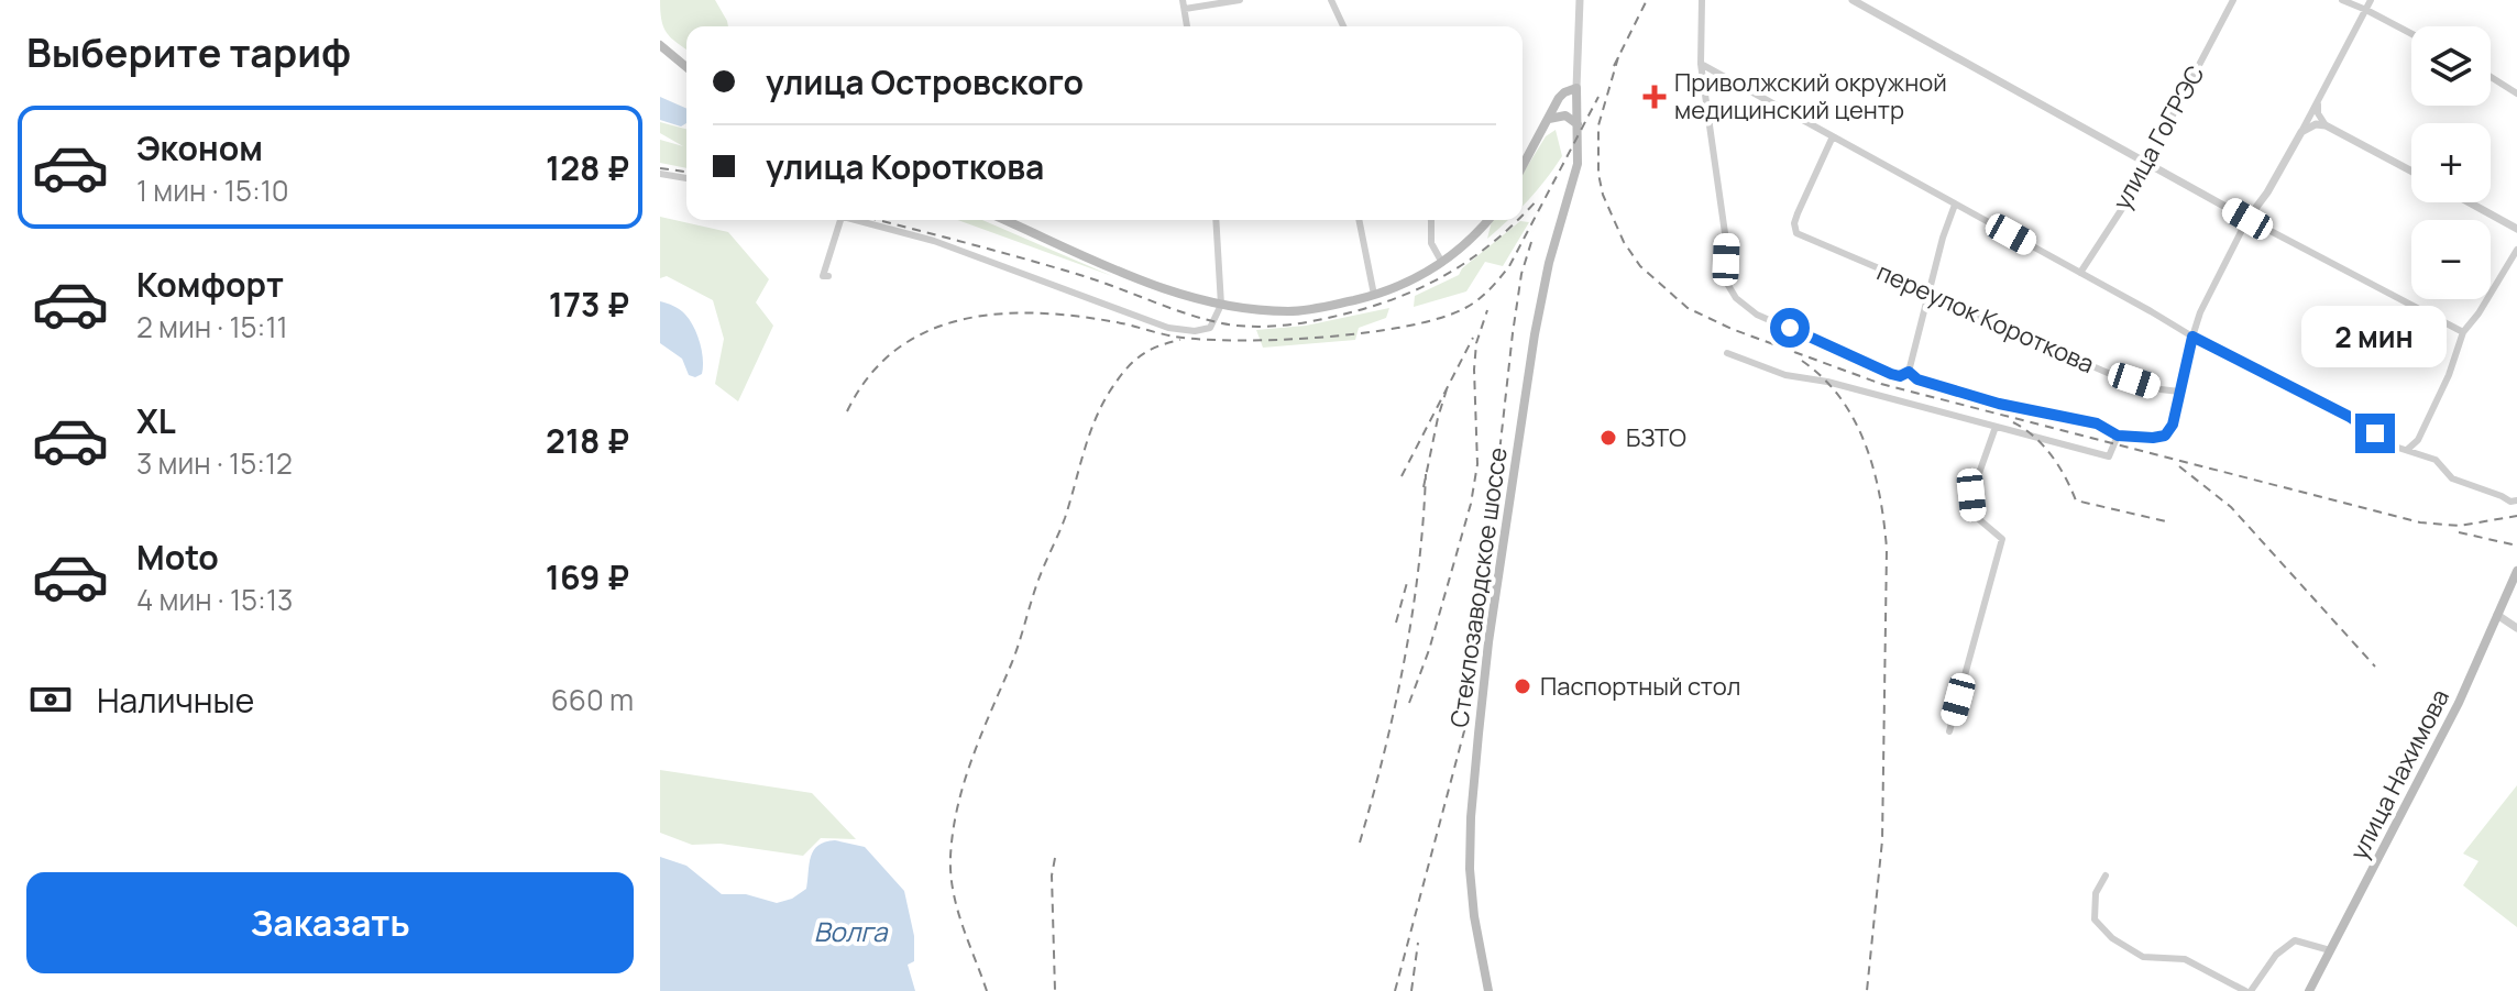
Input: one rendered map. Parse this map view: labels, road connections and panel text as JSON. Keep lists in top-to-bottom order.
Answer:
{
  "streets": {
    "main road": ["Стеклозаводское шоссе", "улица Нахимова"],
    "street": ["улица ГоГРЭС", "переулок Короткова"]
  },
  "water": ["Волга"],
  "places": {
    "health": ["Приволжский окружной медицинский центр"],
    "other": ["БЗТО", "Паспортный стол"]
  },
  "page": {
    "heading": "Выберите тариф",
    "map_buttons": ["+", "−"],
    "banner": ["улица Островского", "улица Короткова"],
    "list": [
      {
        "name": "Эконом",
        "note": "1 мин · 15:10",
        "value": "128 ₽"
      },
      {
        "name": "Комфорт",
        "note": "2 мин · 15:11",
        "value": "173 ₽"
      },
      {
        "name": "XL",
        "note": "3 мин · 15:12",
        "value": "218 ₽"
      },
      {
        "name": "Moto",
        "note": "4 мин · 15:13",
        "value": "169 ₽"
      }
    ],
    "bubble": "2 мин",
    "pay": ["Наличные", "660 m"],
    "buttons": "Заказать"
  }
}
